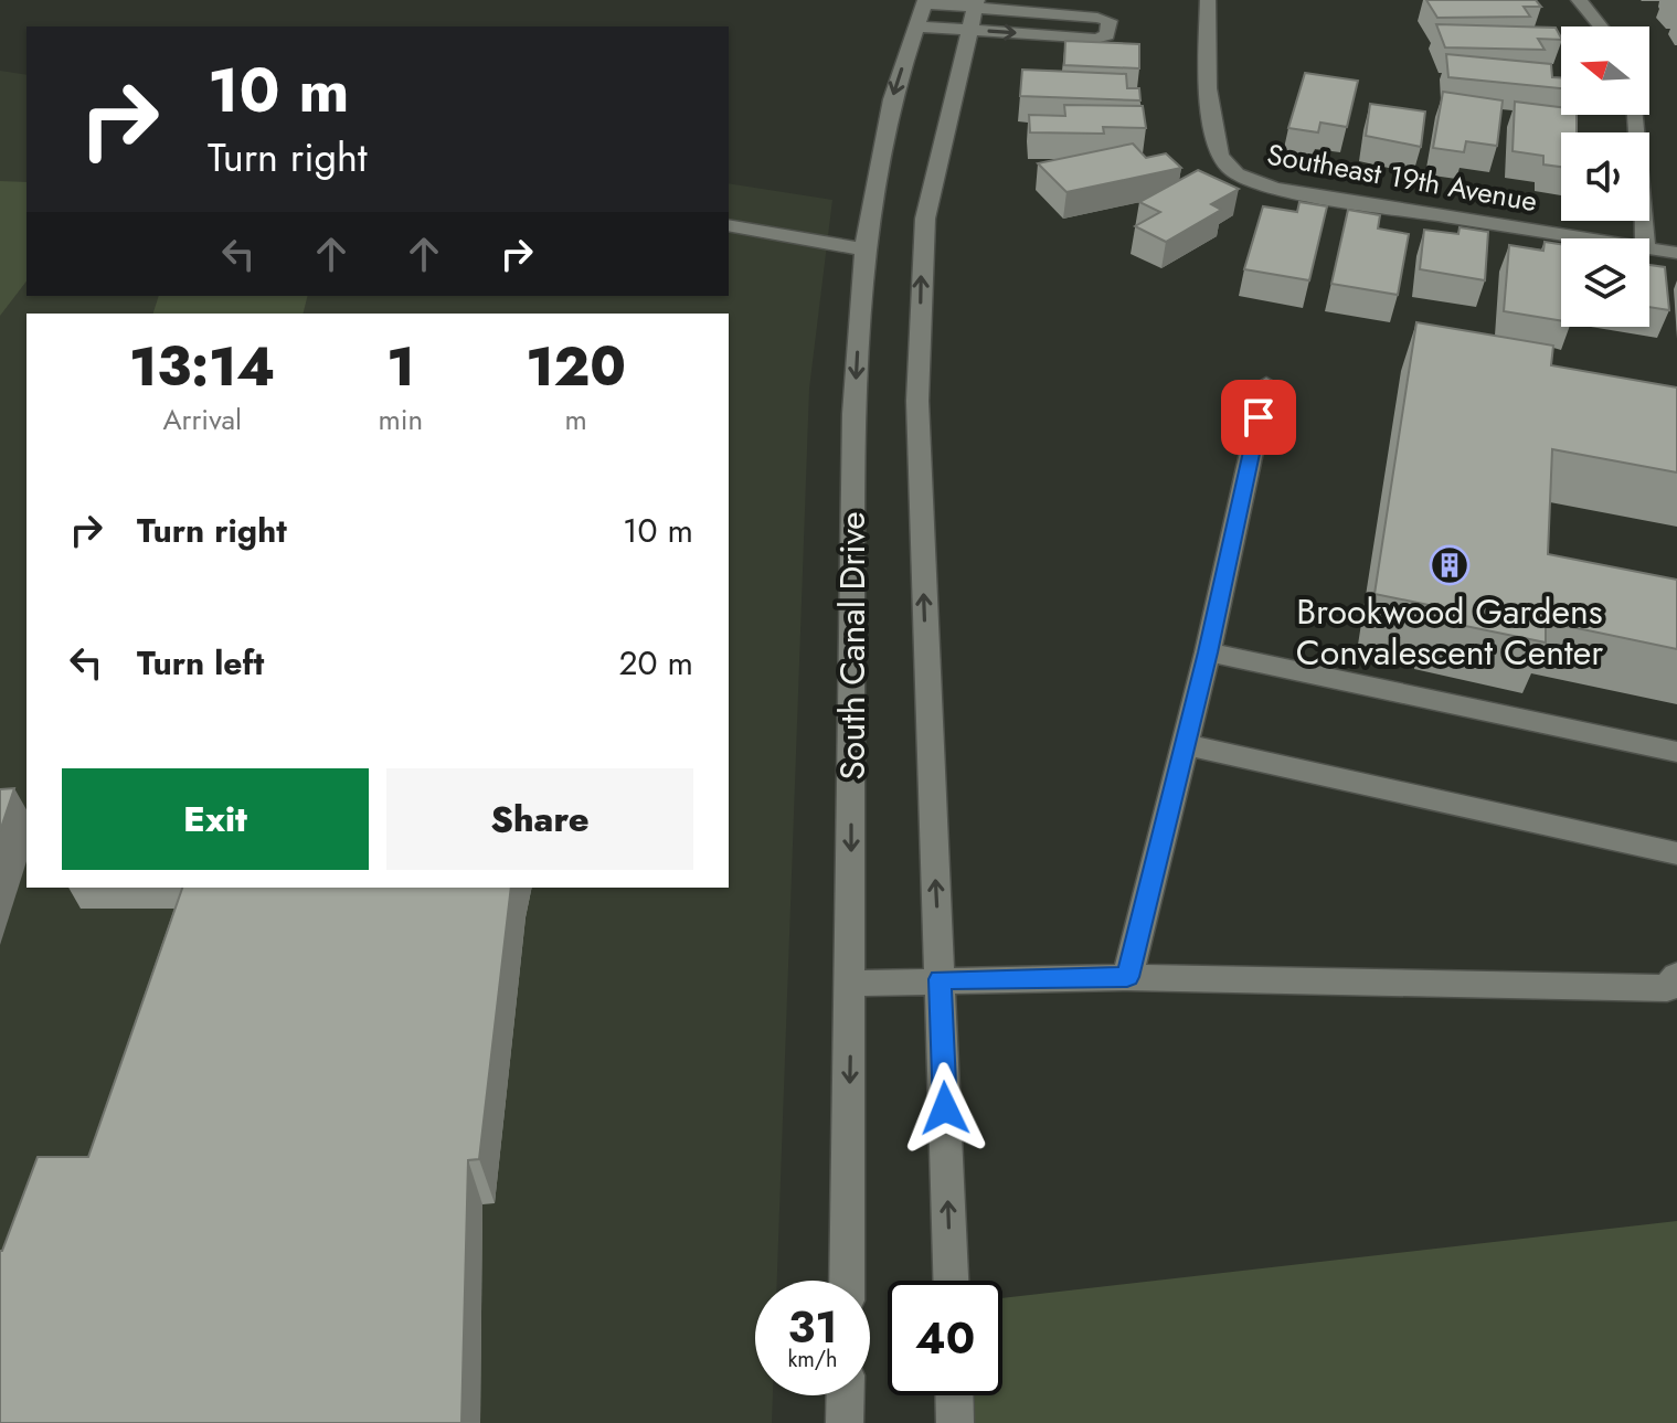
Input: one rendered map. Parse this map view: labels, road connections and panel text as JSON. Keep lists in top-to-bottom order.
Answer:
{
  "streets": {
    "street": ["Southeast 19th Avenue", "South Canal Drive"]
  },
  "places": {
    "building": ["Brookwood Gardens Convalescent Center"]
  },
  "north": "left",
  "page": {
    "turn": ["10 m", "Turn right"],
    "eta": [
      "13:14",
      "Arrival",
      "1",
      "min",
      "120",
      "m"
    ],
    "list": [
      {
        "name": "Turn right",
        "value": "10 m"
      },
      {
        "name": "Turn left",
        "value": "20 m"
      }
    ],
    "buttons": ["Exit", "Share"],
    "speed": "31 km/h",
    "limit": "40"
  }
}
